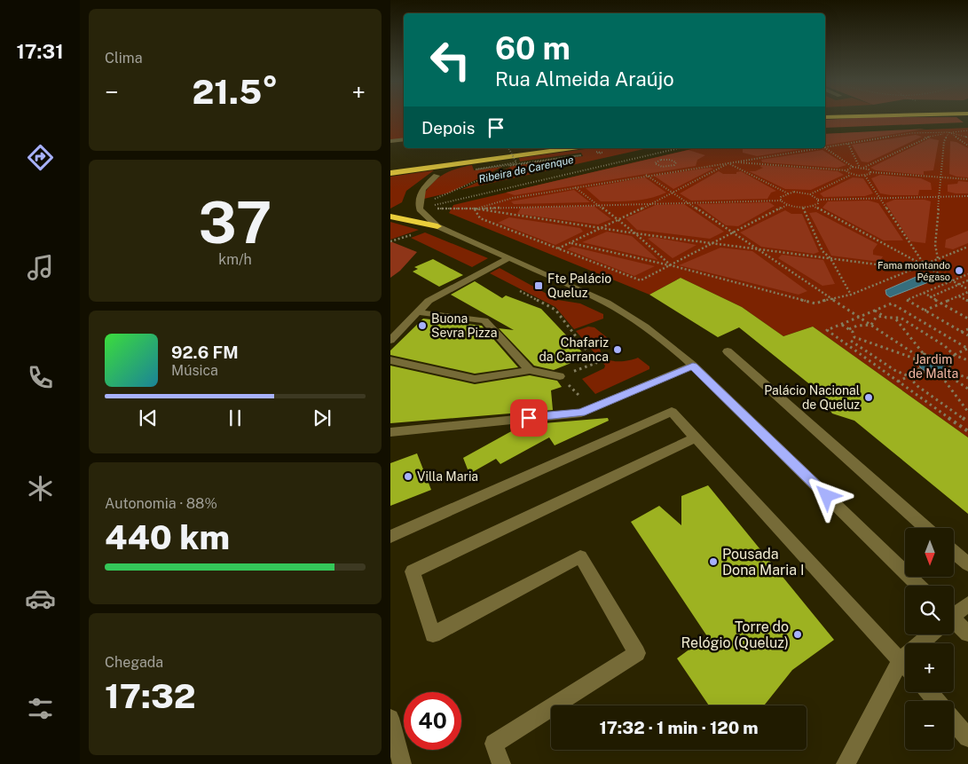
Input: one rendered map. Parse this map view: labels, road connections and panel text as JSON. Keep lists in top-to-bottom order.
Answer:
{
  "water": ["Ribeira de Carenque"],
  "parks": ["Jardim de Malta"],
  "places": {
    "other": [
      "Fama montando Pégaso",
      "Buona Sevra Pizza",
      "Chafariz da Carranca",
      "Palácio Nacional de Queluz",
      "Villa Maria",
      "Pousada Dona Maria I",
      "Torre do Relógio (Queluz)"
    ],
    "transit": ["Fte Palácio Queluz"]
  },
  "north": "bottom",
  "page": {
    "tabs": "17:31",
    "tile": [
      "Clima",
      ["37", "km/h"],
      ["Autonomia · 88%", "440 km"],
      ["Chegada", "17:32"]
    ],
    "turn": ["60 m", "Rua Almeida Araújo"],
    "heat": ["−", "21.5°", "+"],
    "then": "Depois",
    "song": ["92.6 FM", "Música"],
    "map_buttons": ["+", "−"],
    "limit": "40",
    "trip": "17:32 · 1 min · 120 m"
  }
}
